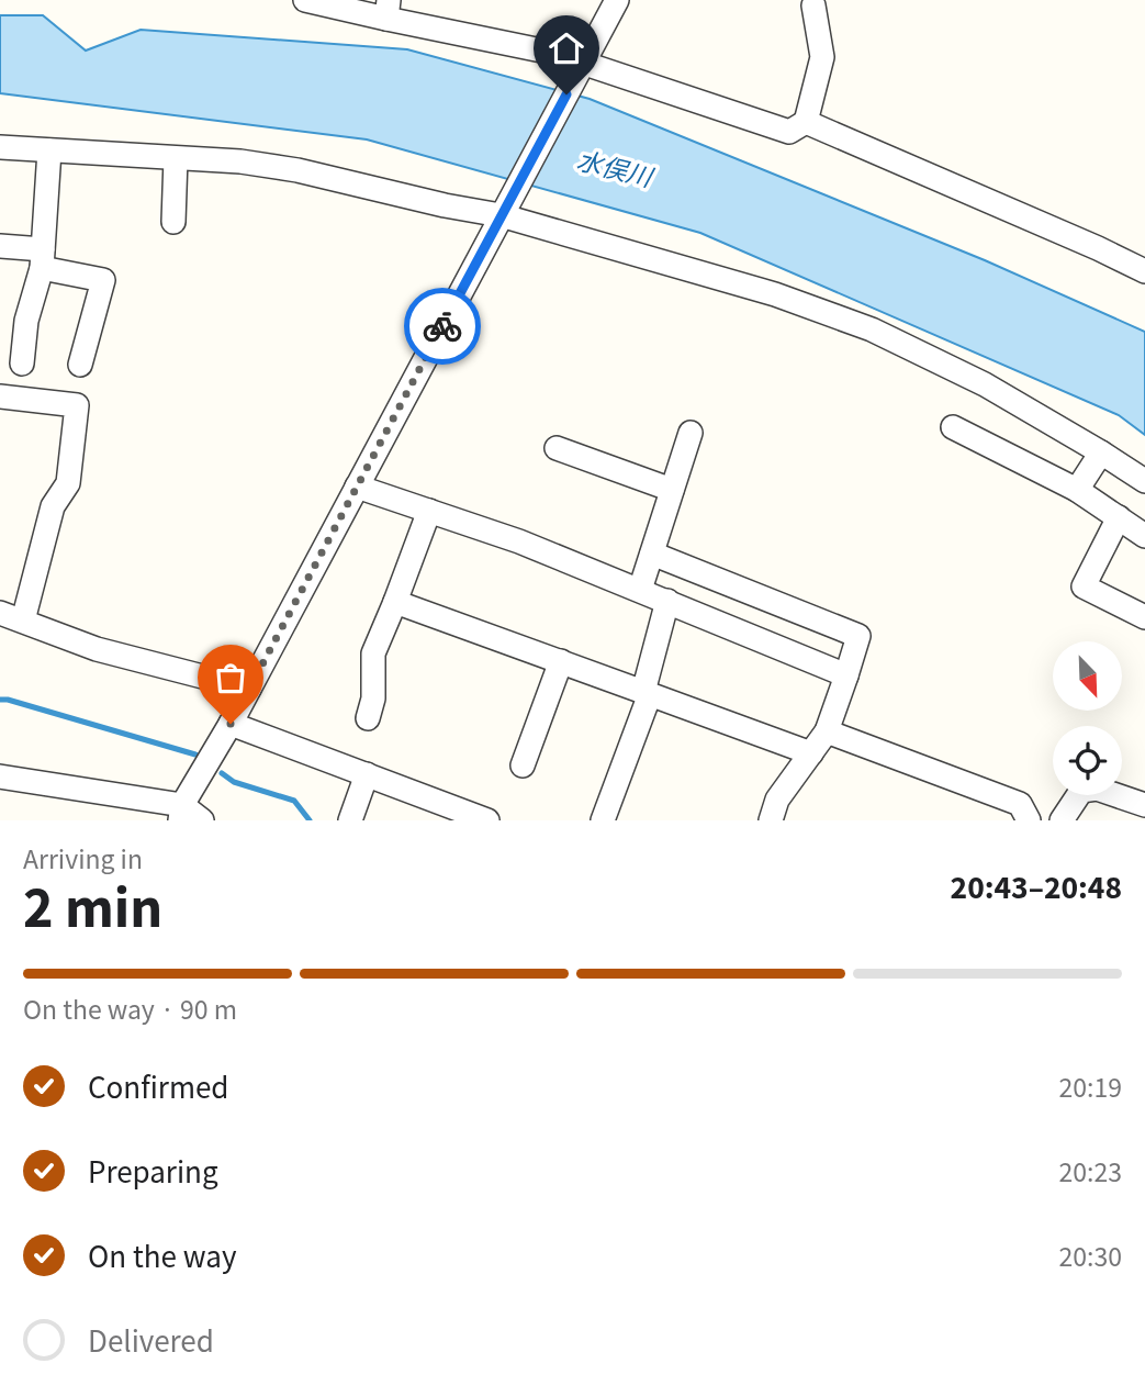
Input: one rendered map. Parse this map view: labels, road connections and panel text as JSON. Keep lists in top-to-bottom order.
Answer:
{
  "water": ["水俣川"],
  "north": "bottom right",
  "page": {
    "heading": ["2 min", "Arriving in", "20:43–20:48"],
    "bar": "On the way · 90 m",
    "list": [
      ["Confirmed", "20:19"],
      ["Preparing", "20:23"],
      ["On the way", "20:30"],
      "Delivered"
    ]
  }
}
